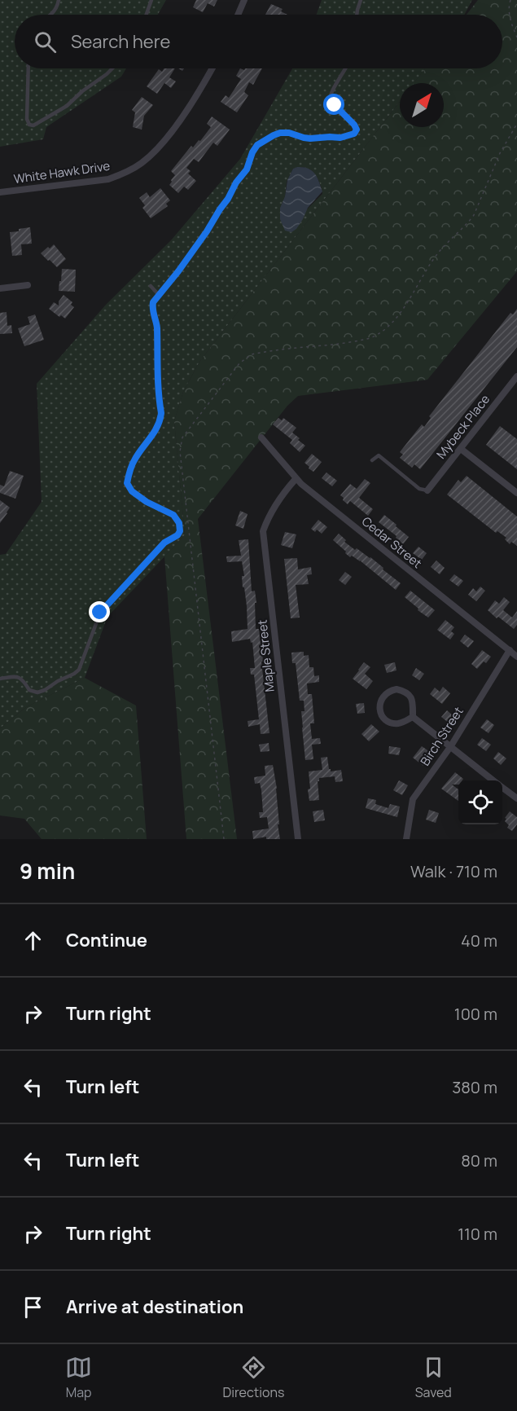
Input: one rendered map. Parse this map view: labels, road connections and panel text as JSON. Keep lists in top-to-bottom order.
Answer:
{
  "streets": {
    "street": [
      "White Hawk Drive",
      "Mybeck Place",
      "Cedar Street",
      "Maple Street",
      "Birch Street"
    ]
  },
  "crossings": [
    ["Cedar Street", "Maple Street"],
    ["Cedar Street", "Birch Street"]
  ],
  "north": "top right",
  "page": {
    "search": "Search here",
    "heading": ["9 min", "Walk · 710 m"],
    "list": [
      ["Continue", "40 m"],
      ["Turn right", "100 m"],
      ["Turn left", "380 m"],
      ["Turn left", "80 m"],
      ["Turn right", "110 m"],
      "Arrive at destination"
    ],
    "nav": ["Map", "Directions", "Saved"]
  }
}
